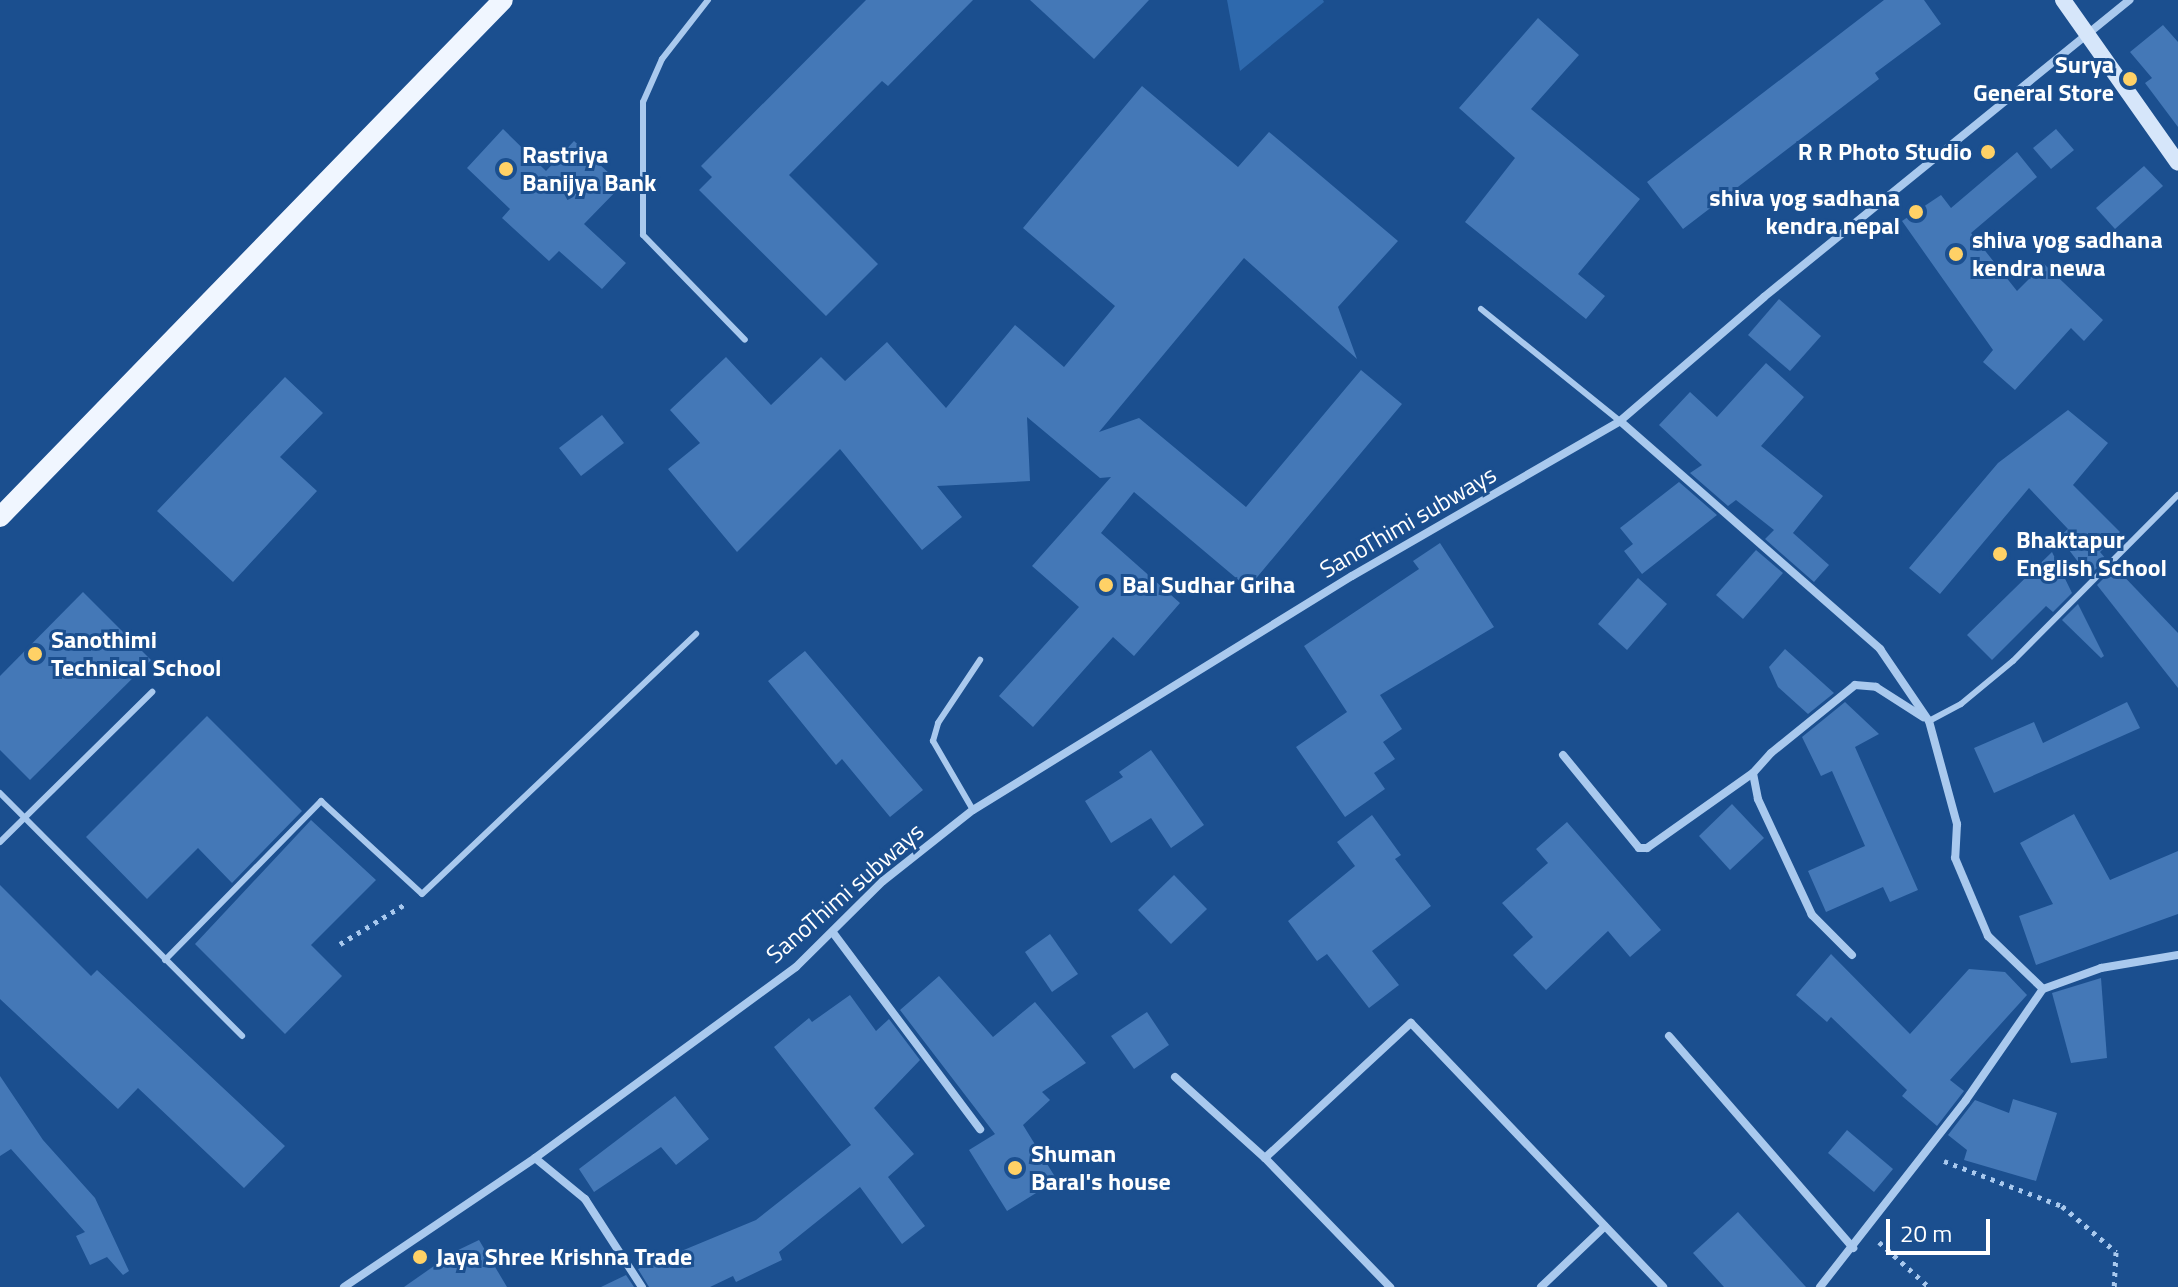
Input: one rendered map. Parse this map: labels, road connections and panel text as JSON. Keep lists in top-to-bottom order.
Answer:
{
  "streets": {
    "street": ["SanoThimi subways"]
  },
  "places": [
    "Surya General Store",
    "R R Photo Studio",
    "Rastriya Banijya Bank",
    "shiva yog sadhana kendra nepal",
    "shiva yog sadhana kendra newa",
    "Bhaktapur English School",
    "Bal Sudhar Griha",
    "Sanothimi Technical School",
    "Shuman Baral's house",
    "Jaya Shree Krishna Trade"
  ],
  "scale_bar": "20 m"
}
